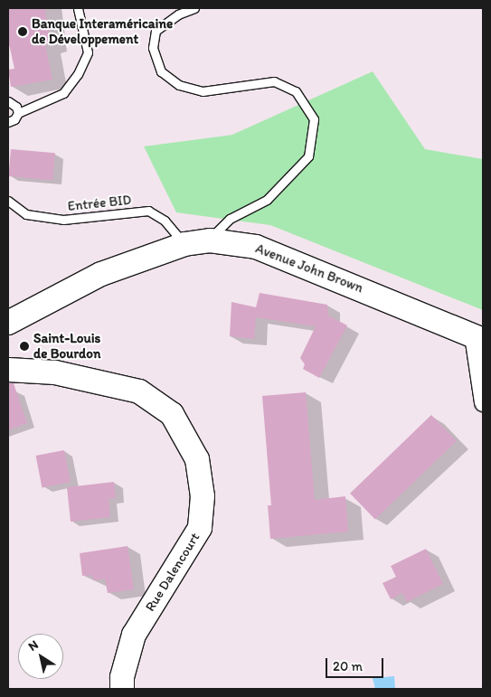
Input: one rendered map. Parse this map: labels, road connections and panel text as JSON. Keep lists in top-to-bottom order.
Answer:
{
  "streets": {
    "main road": ["Avenue John Brown", "Rue Dalencourt"],
    "lane": ["Entrée BID"]
  },
  "crossings": [
    ["Entrée BID", "Avenue John Brown"]
  ],
  "places": ["Banque Interaméricaine de Développement", "Saint-Louis de Bourdon"],
  "scale_bar": "20 m",
  "north": "top left"
}
